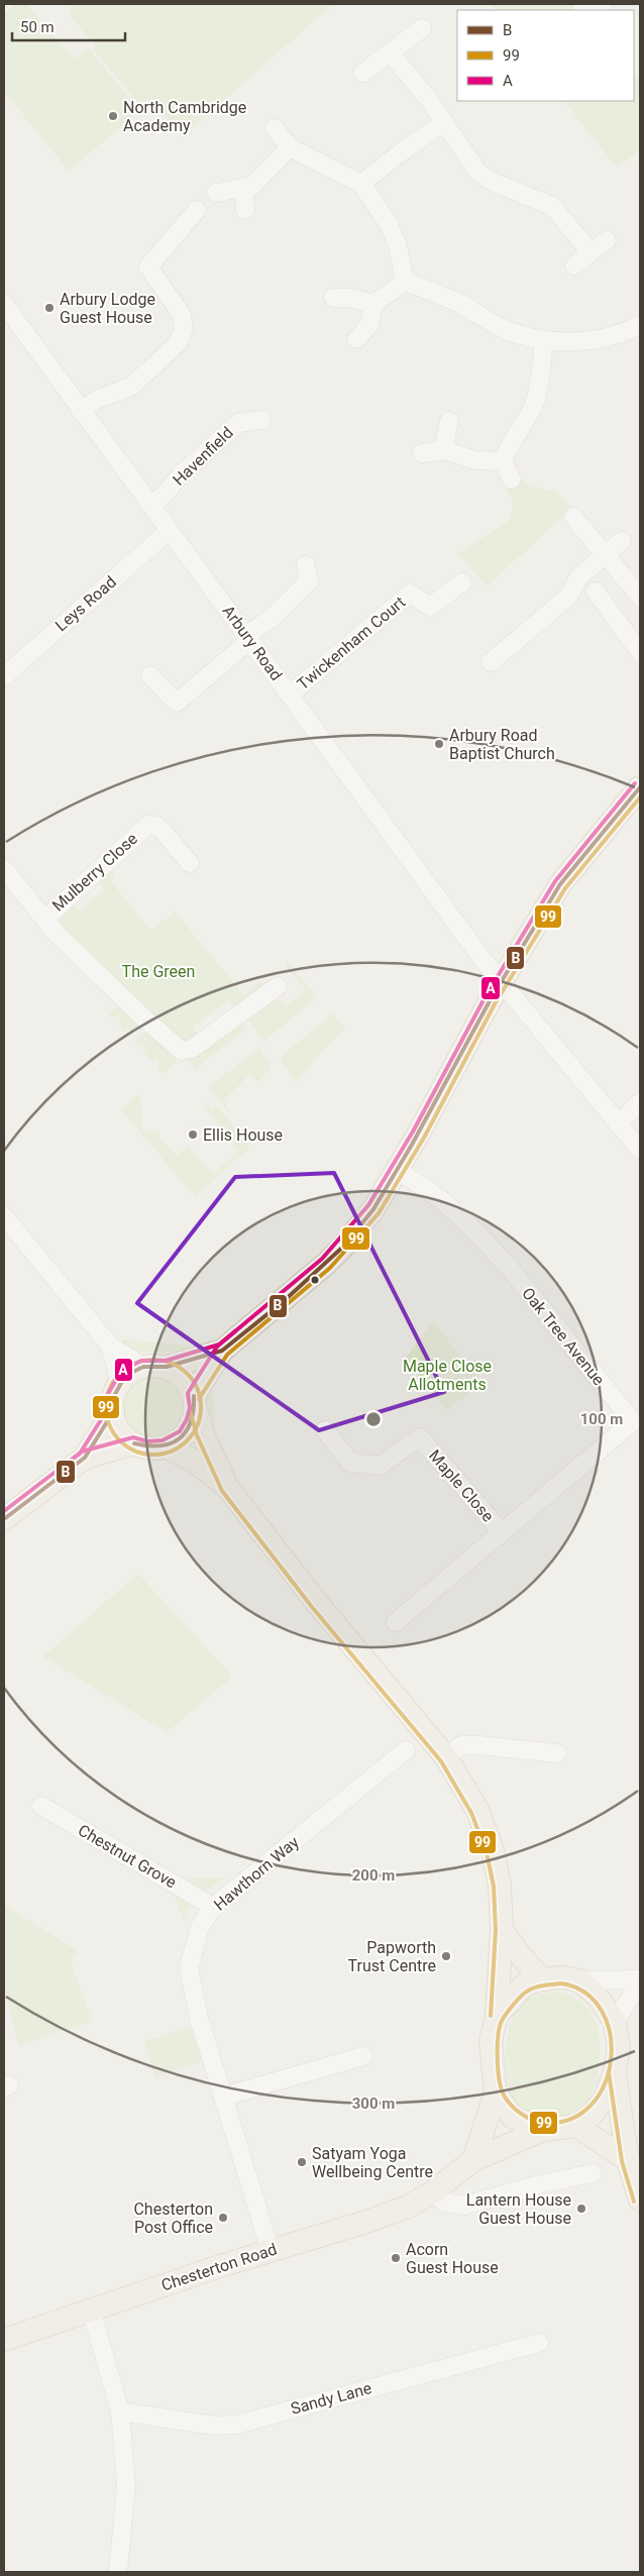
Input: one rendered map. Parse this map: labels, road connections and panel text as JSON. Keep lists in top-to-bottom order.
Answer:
{
  "streets": {
    "main road": ["Chesterton Road"],
    "street": [
      "Havenfield",
      "Leys Road",
      "Arbury Road",
      "Twickenham Court",
      "Mulberry Close",
      "Oak Tree Avenue",
      "Maple Close",
      "Chestnut Grove",
      "Hawthorn Way",
      "Sandy Lane"
    ]
  },
  "crossings": [
    ["Havenfield", "Arbury Road"],
    ["Leys Road", "Arbury Road"],
    ["Arbury Road", "Twickenham Court"],
    ["Oak Tree Avenue", "Maple Close"],
    ["Chestnut Grove", "Hawthorn Way"],
    ["Hawthorn Way", "Chesterton Road"]
  ],
  "parks": ["The Green", "Maple Close Allotments"],
  "places": [
    "North Cambridge Academy",
    "Arbury Lodge Guest House",
    "Arbury Road Baptist Church",
    "Ellis House",
    "Papworth Trust Centre",
    "Satyam Yoga Wellbeing Centre",
    "Lantern House Guest House",
    "Chesterton Post Office",
    "Acorn Guest House"
  ],
  "lines": ["transit line A", "transit line B", "transit line 99"],
  "legend": ["B", "99", "A"],
  "scale_bar": "50 m",
  "rings": ["100 m", "200 m", "300 m"]
}
